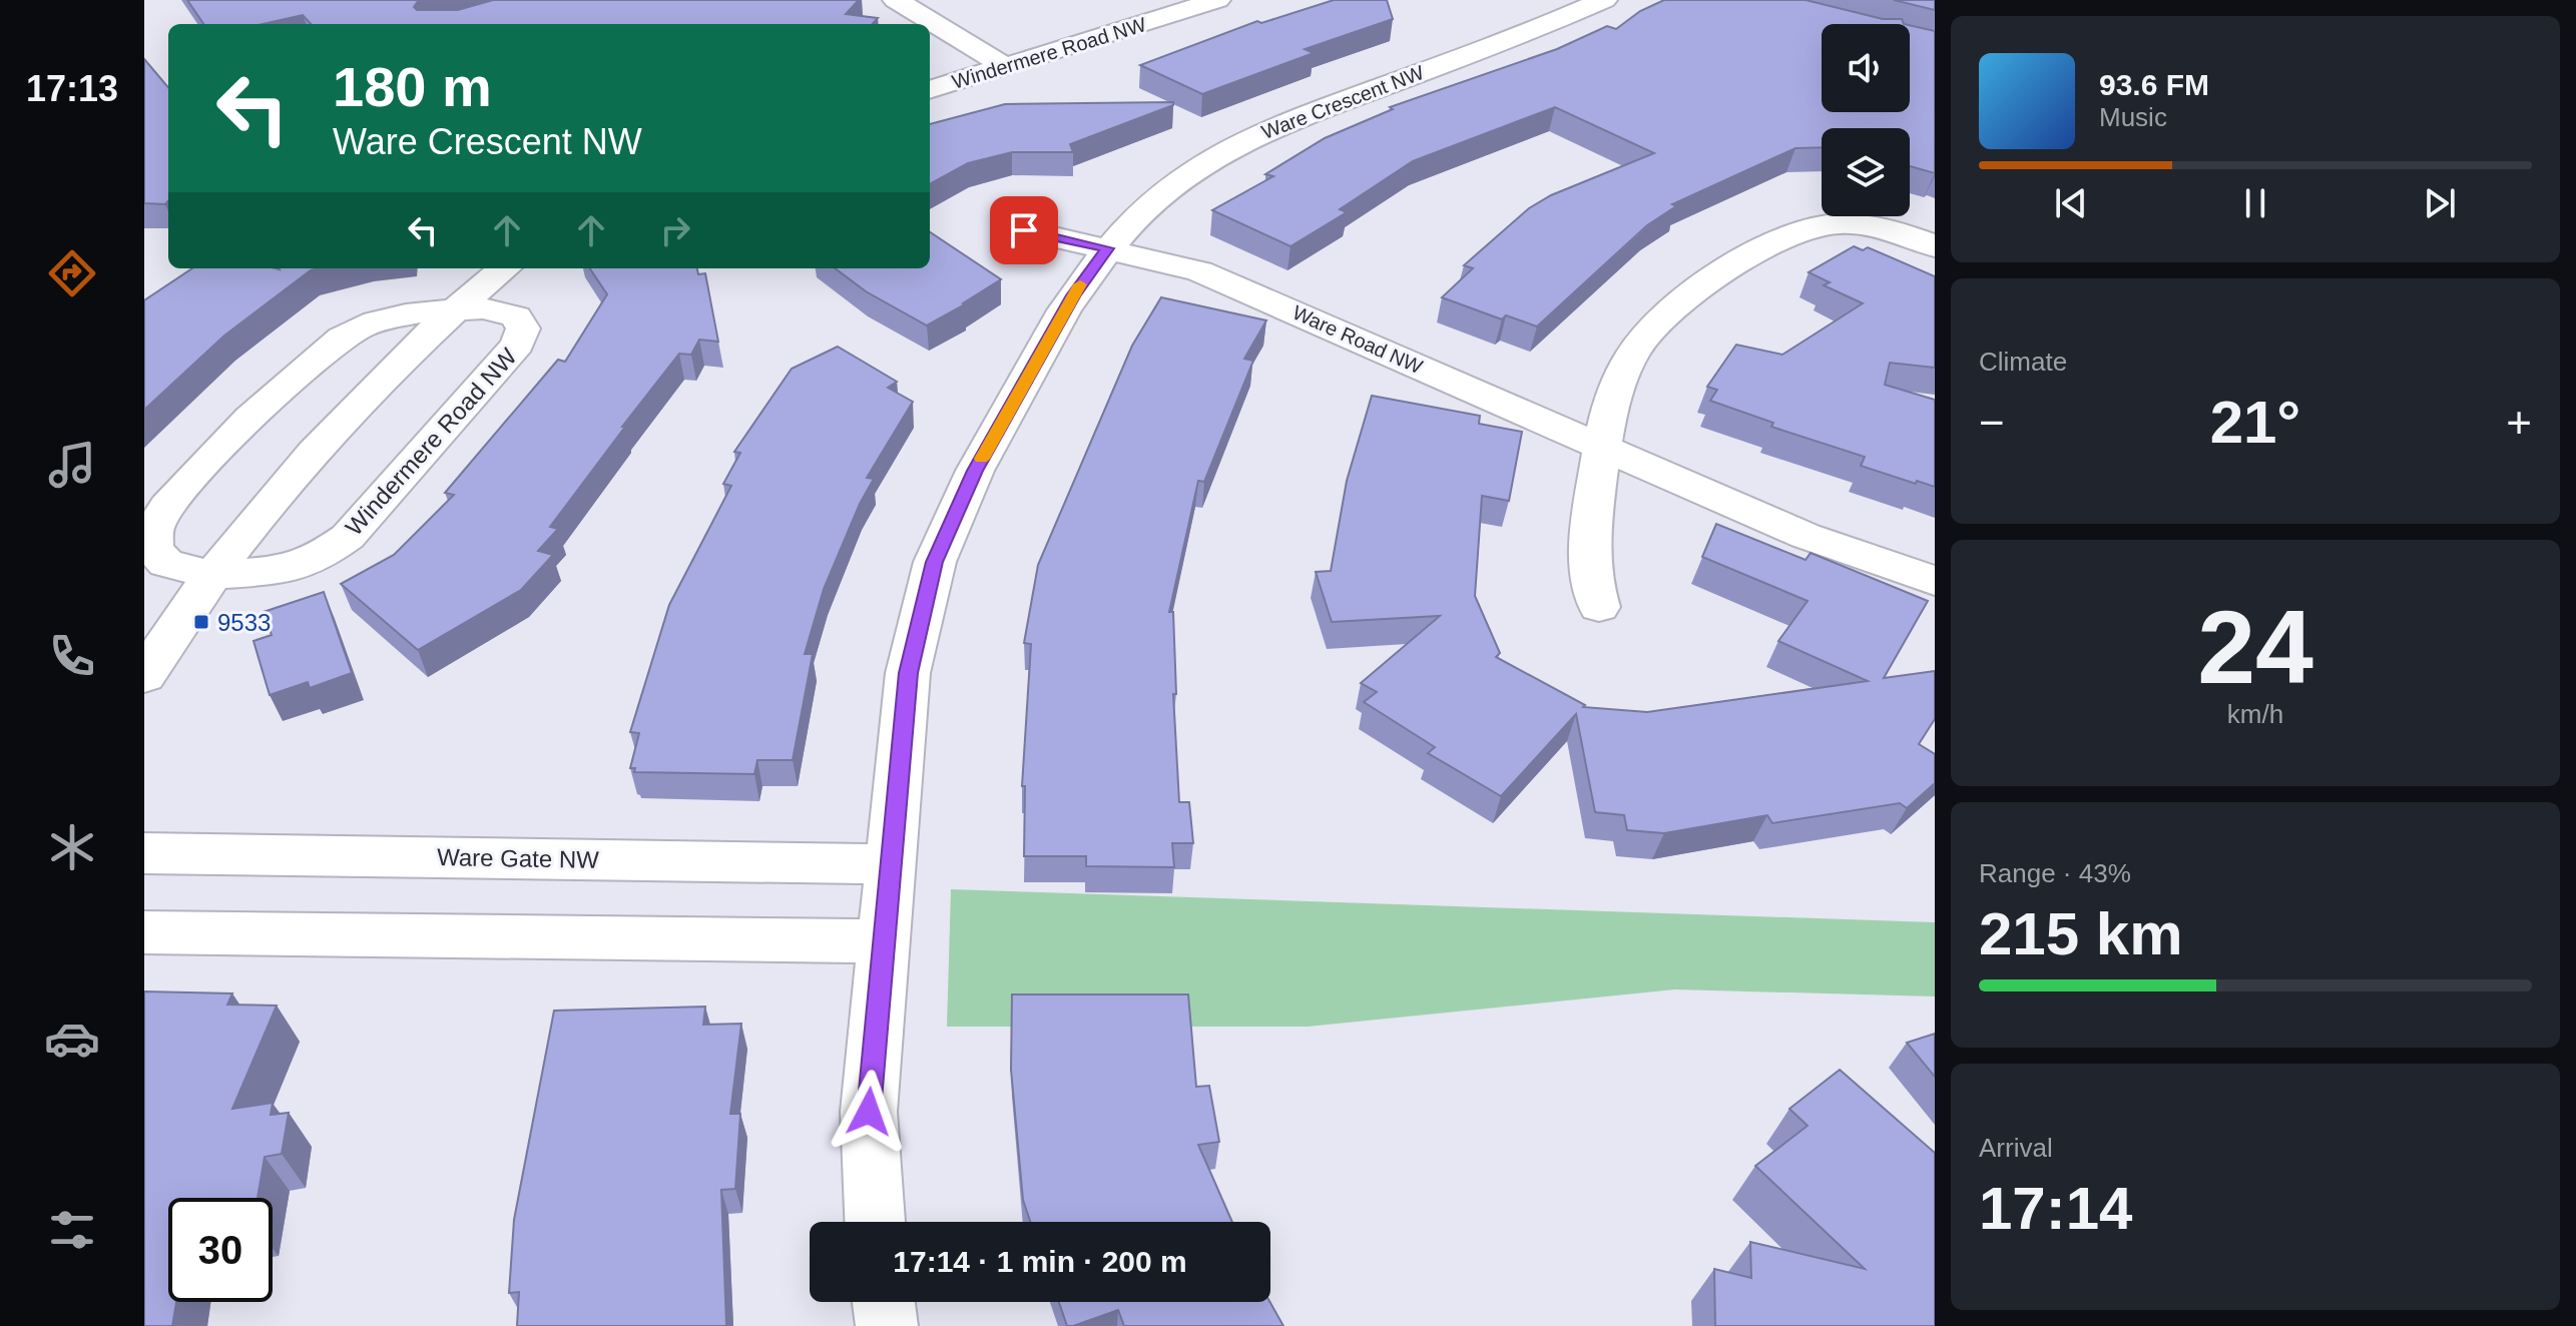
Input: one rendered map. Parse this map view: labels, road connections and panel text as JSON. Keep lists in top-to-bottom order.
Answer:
{
  "streets": {
    "street": [
      "Windermere Road NW",
      "Ware Crescent NW",
      "Ware Road NW",
      "Ware Gate NW"
    ]
  },
  "crossings": [
    ["Ware Crescent NW", "Ware Road NW"],
    ["Ware Crescent NW", "Ware Gate NW"]
  ],
  "places": {
    "transit": ["9533"]
  },
  "page": {
    "tabs": "17:13",
    "turn": ["180 m", "Ware Crescent NW"],
    "song": ["93.6 FM", "Music"],
    "tile": [
      "Climate",
      ["24", "km/h"],
      ["Range · 43%", "215 km"],
      ["Arrival", "17:14"]
    ],
    "heat": ["−", "21°", "+"],
    "limit": "30",
    "trip": "17:14 · 1 min · 200 m"
  }
}
